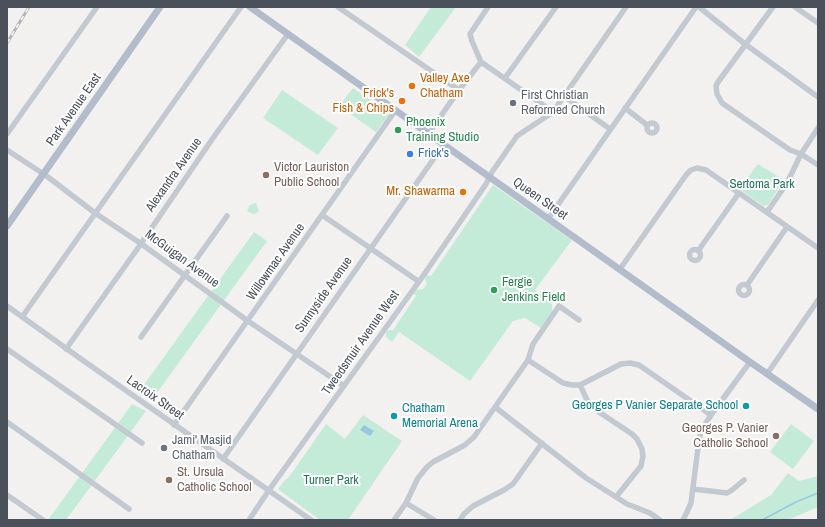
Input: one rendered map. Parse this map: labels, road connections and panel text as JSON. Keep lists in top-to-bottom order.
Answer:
{
  "streets": {
    "main road": ["Park Avenue East", "Queen Street"],
    "street": [
      "Alexandra Avenue",
      "McGuigan Avenue",
      "Willowmac Avenue",
      "Sunnyside Avenue",
      "Tweedsmuir Avenue West",
      "Lacroix Street"
    ]
  },
  "crossings": [
    ["Park Avenue East", "McGuigan Avenue"],
    ["Alexandra Avenue", "Queen Street"],
    ["Alexandra Avenue", "McGuigan Avenue"],
    ["Alexandra Avenue", "Lacroix Street"],
    ["Queen Street", "Willowmac Avenue"],
    ["Queen Street", "Sunnyside Avenue"],
    ["Queen Street", "Tweedsmuir Avenue West"],
    ["McGuigan Avenue", "Willowmac Avenue"],
    ["McGuigan Avenue", "Sunnyside Avenue"],
    ["McGuigan Avenue", "Tweedsmuir Avenue West"],
    ["Willowmac Avenue", "Lacroix Street"],
    ["Sunnyside Avenue", "Lacroix Street"],
    ["Tweedsmuir Avenue West", "Lacroix Street"]
  ],
  "parks": ["Sertoma Park", "Turner Park"],
  "places": [
    "Valley Axe Chatham",
    "Frick's Fish & Chips",
    "First Christian Reformed Church",
    "Phoenix Training Studio",
    "Frick's",
    "Victor Lauriston Public School",
    "Mr. Shawarma",
    "Fergie Jenkins Field",
    "Georges P Vanier Separate School",
    "Chatham Memorial Arena",
    "Georges P. Vanier Catholic School",
    "Jami' Masjid Chatham",
    "St. Ursula Catholic School"
  ]
}
